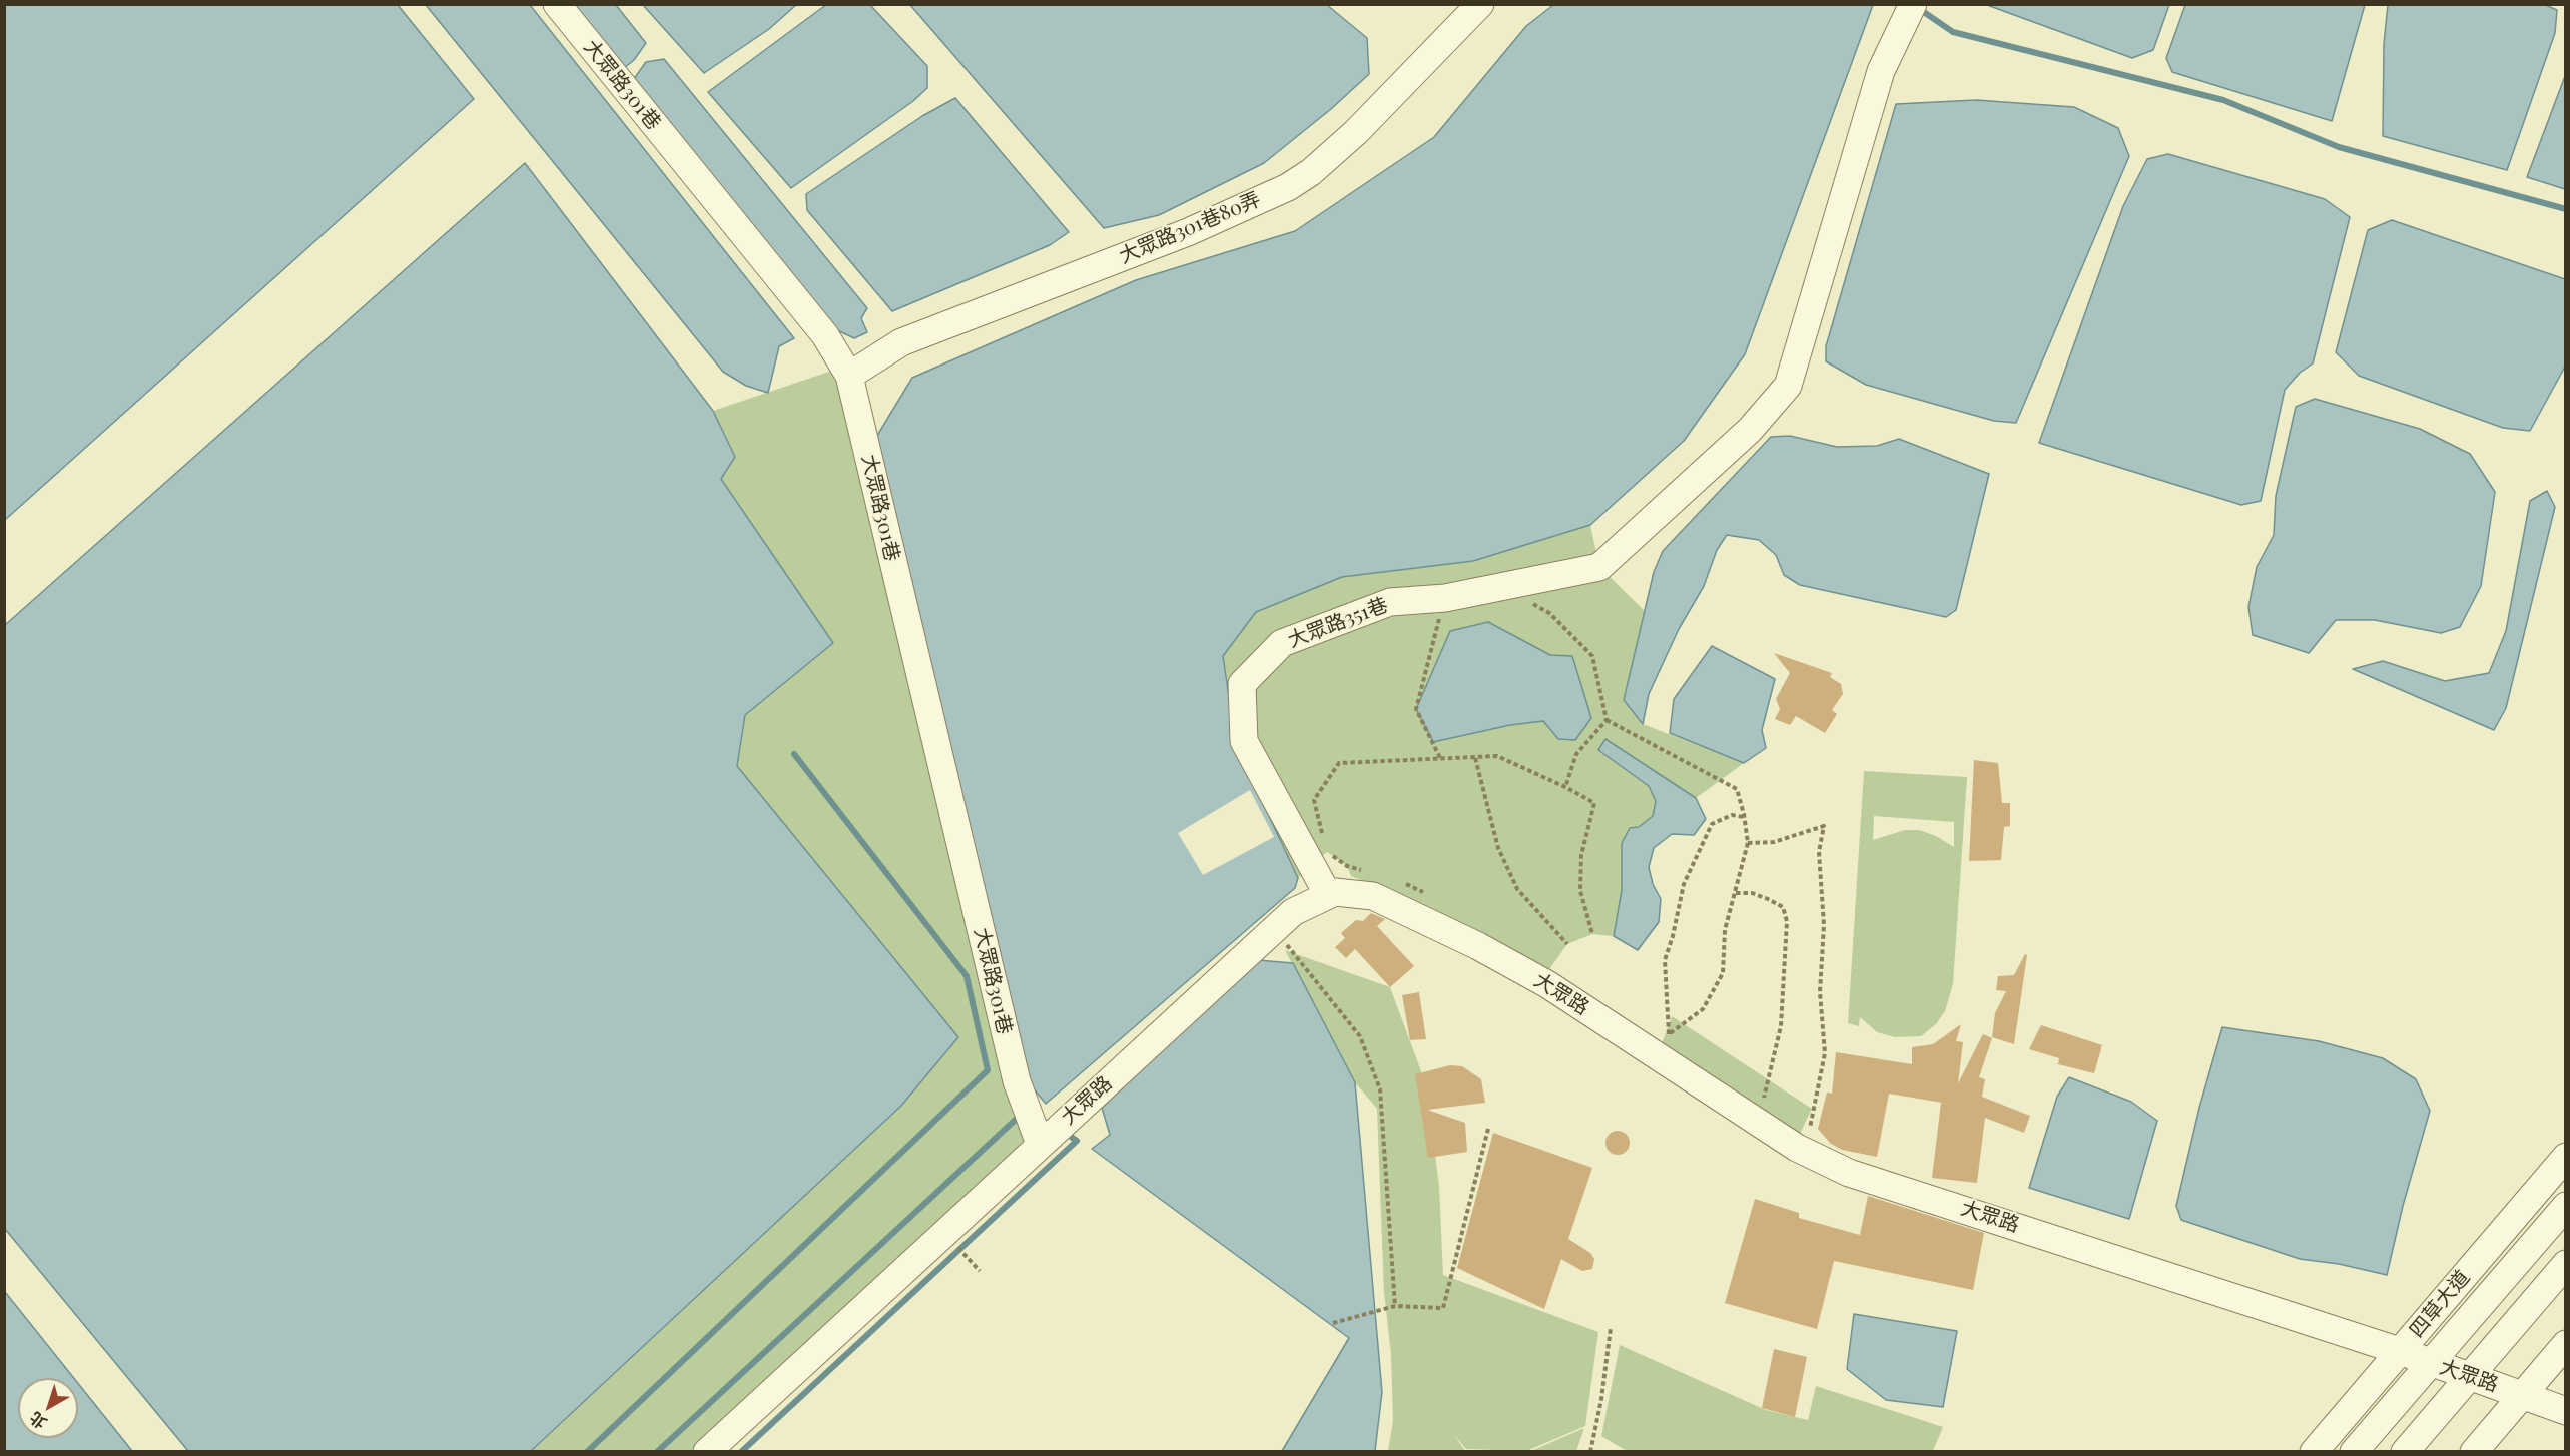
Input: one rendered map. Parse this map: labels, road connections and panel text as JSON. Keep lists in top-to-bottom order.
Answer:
{
  "streets": {
    "street": [
      "大眾路301巷",
      "大眾路301巷80弄",
      "大眾路351巷",
      "大眾路",
      "四草大道"
    ]
  },
  "crossings": [
    ["大眾路301巷", "大眾路301巷80弄"],
    ["大眾路301巷", "大眾路"],
    ["大眾路351巷", "大眾路"],
    ["大眾路", "四草大道"]
  ],
  "north": "bottom left"
}
